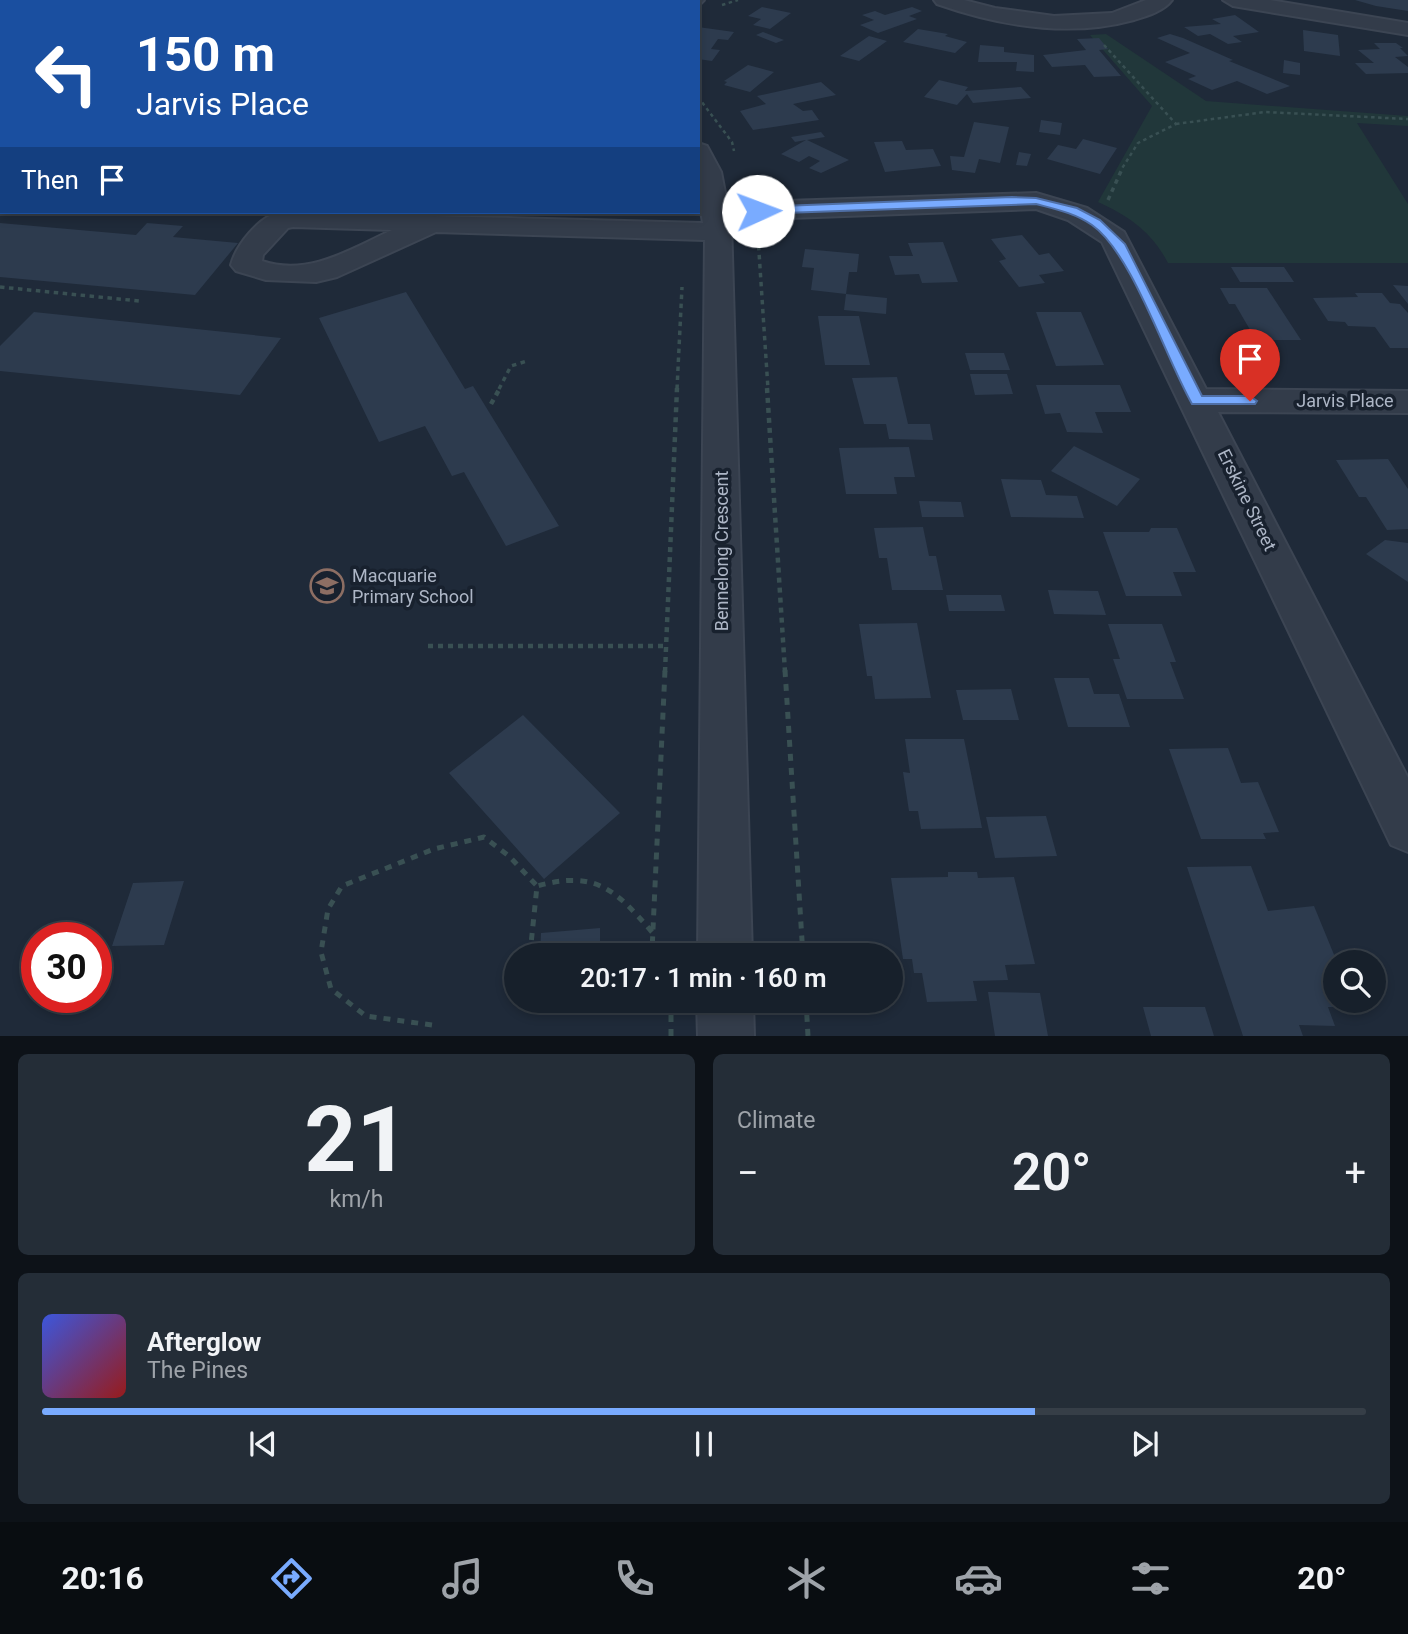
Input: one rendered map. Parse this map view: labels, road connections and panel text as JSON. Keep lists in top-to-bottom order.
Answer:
{
  "streets": {
    "street": ["Jarvis Place", "Erskine Street", "Bennelong Crescent"]
  },
  "crossings": [
    ["Jarvis Place", "Erskine Street"],
    ["Erskine Street", "Bennelong Crescent"]
  ],
  "places": {
    "school or university": ["Macquarie Primary School"]
  },
  "page": {
    "turn": ["150 m", "Jarvis Place"],
    "then": "Then",
    "limit": "30",
    "trip": "20:17 · 1 min · 160 m",
    "tile": [
      ["21", "km/h"],
      "Climate"
    ],
    "heat": ["−", "20°", "+"],
    "song": ["Afterglow", "The Pines"],
    "tabs": ["20:16", "20°"]
  }
}
